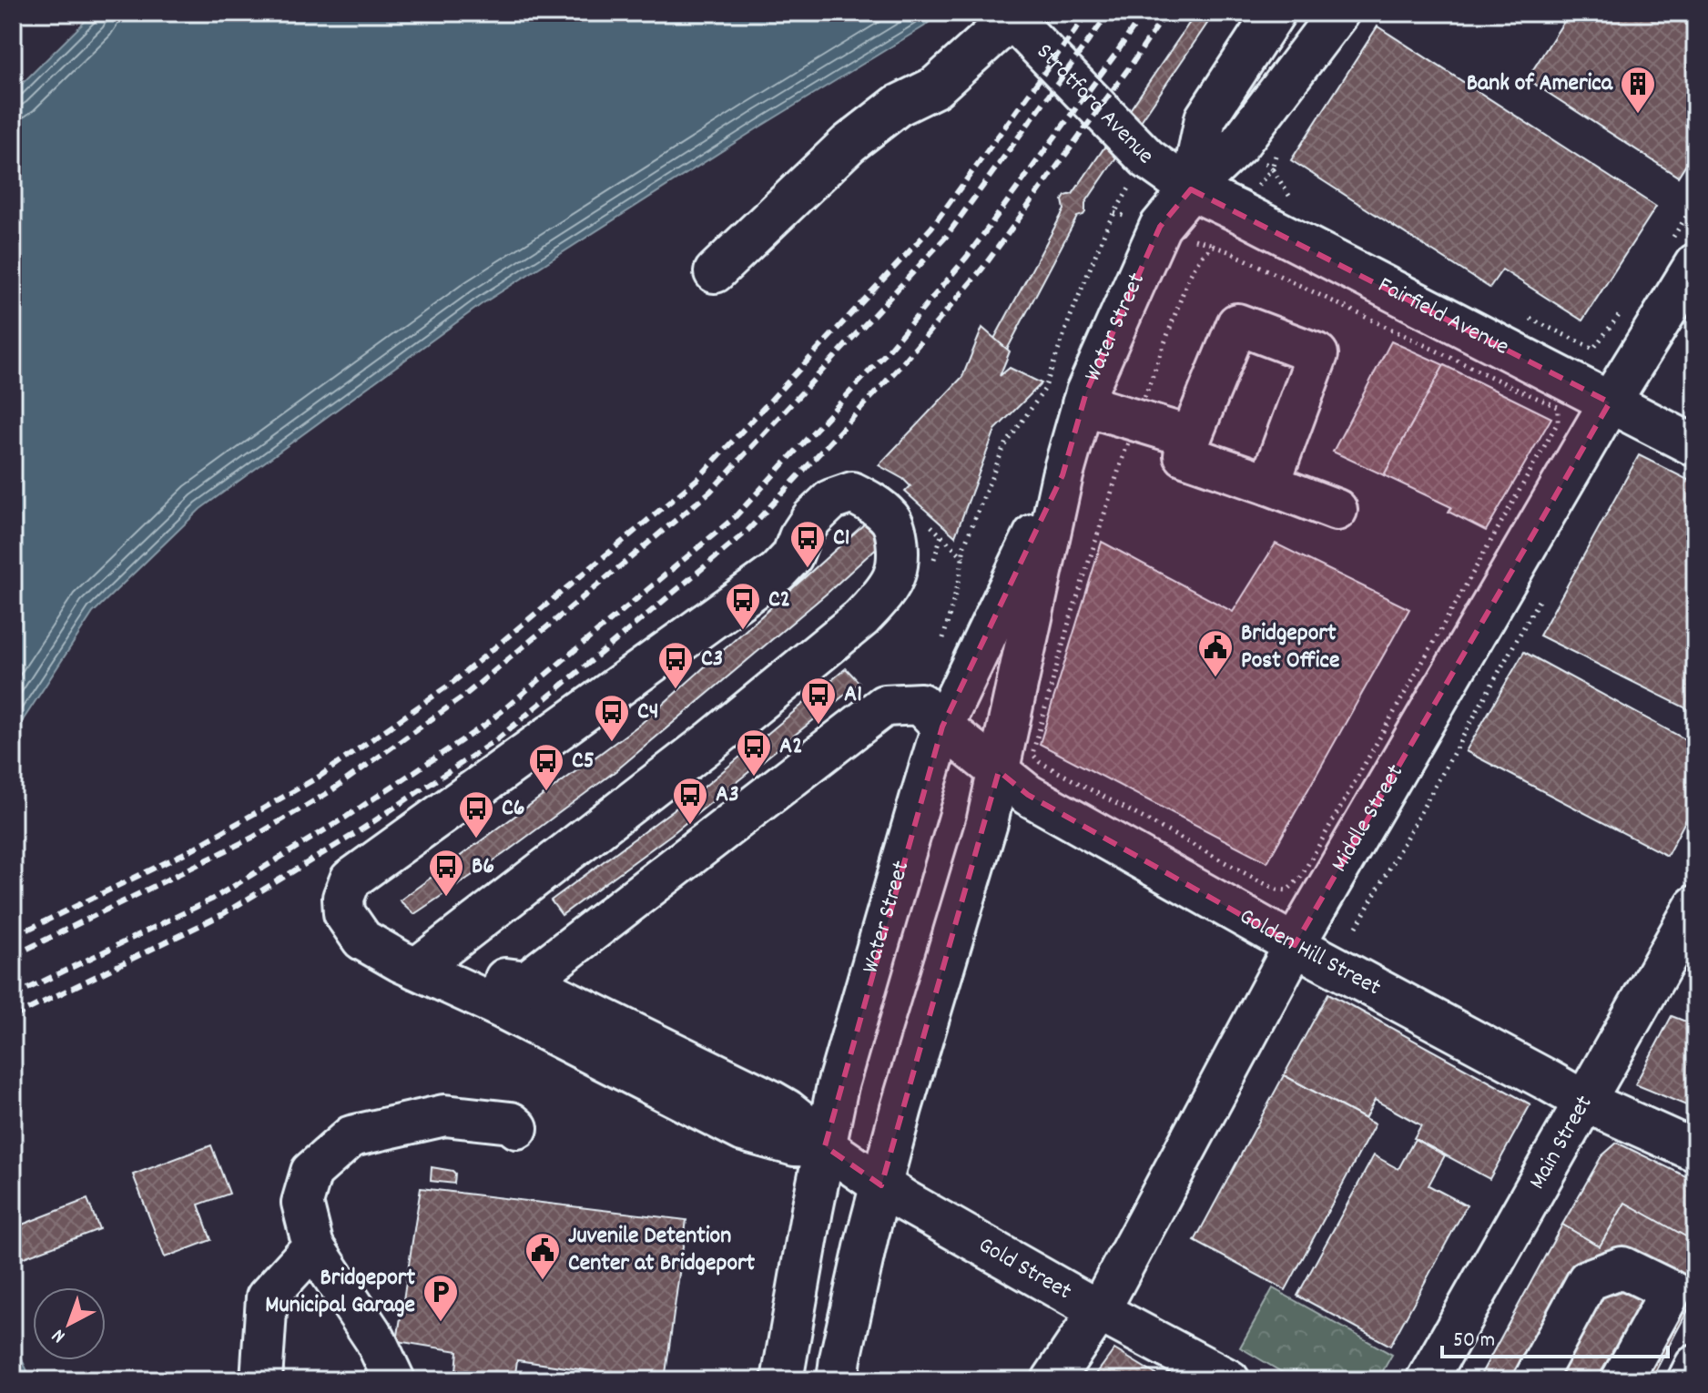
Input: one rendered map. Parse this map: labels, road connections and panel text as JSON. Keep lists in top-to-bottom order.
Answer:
{
  "streets": {
    "main road": [
      "Stratford Avenue",
      "Fairfield Avenue",
      "Water Street",
      "Middle Street",
      "Golden Hill Street",
      "Main Street",
      "Gold Street"
    ]
  },
  "crossings": [
    ["Stratford Avenue", "Fairfield Avenue"],
    ["Stratford Avenue", "Water Street"],
    ["Fairfield Avenue", "Water Street"],
    ["Fairfield Avenue", "Middle Street"],
    ["Water Street", "Golden Hill Street"],
    ["Water Street", "Gold Street"],
    ["Middle Street", "Golden Hill Street"],
    ["Middle Street", "Gold Street"],
    ["Golden Hill Street", "Main Street"],
    ["Golden Hill Street", "Gold Street"]
  ],
  "places": {
    "building": ["Bank of America"],
    "bus stop": [
      "C1",
      "C2",
      "C3",
      "A1",
      "C4",
      "A2",
      "C5",
      "A3",
      "C6",
      "B6"
    ],
    "public building": ["Bridgeport Post Office", "Juvenile Detention Center at Bridgeport"],
    "parking": ["Bridgeport Municipal Garage"]
  },
  "scale_bar": "50 m",
  "north": "bottom left"
}
